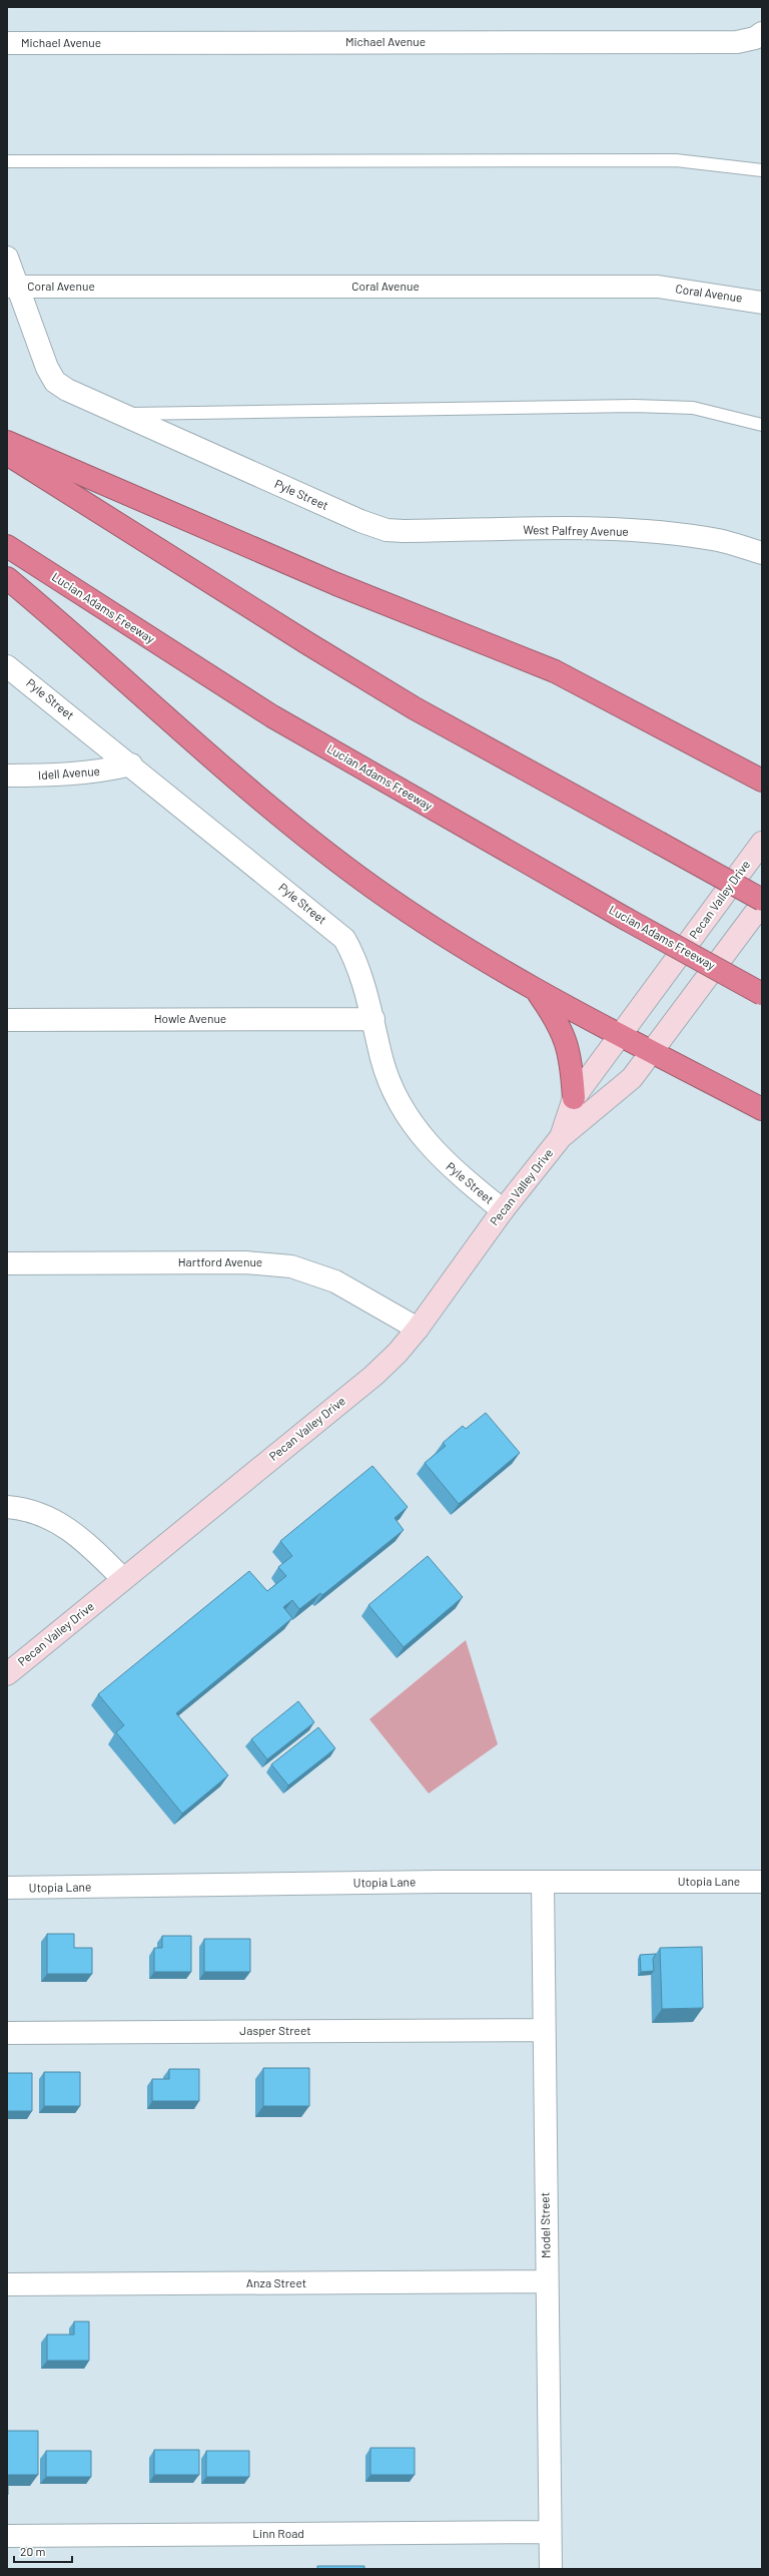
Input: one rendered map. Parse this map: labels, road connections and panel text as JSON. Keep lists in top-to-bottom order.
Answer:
{
  "streets": {
    "highway": ["Lucian Adams Freeway"],
    "main road": ["Pecan Valley Drive"],
    "street": [
      "Michael Avenue",
      "Coral Avenue",
      "Pyle Street",
      "West Palfrey Avenue",
      "Idell Avenue",
      "Howle Avenue",
      "Hartford Avenue",
      "Utopia Lane",
      "Jasper Street",
      "Model Street",
      "Anza Street",
      "Linn Road"
    ]
  },
  "crossings": [
    ["Coral Avenue", "Pyle Street"],
    ["Pyle Street", "West Palfrey Avenue"],
    ["Pyle Street", "Idell Avenue"],
    ["Pyle Street", "Pecan Valley Drive"],
    ["Pyle Street", "Howle Avenue"],
    ["Pecan Valley Drive", "Hartford Avenue"],
    ["Utopia Lane", "Model Street"],
    ["Jasper Street", "Model Street"],
    ["Model Street", "Anza Street"],
    ["Model Street", "Linn Road"]
  ],
  "scale_bar": "20 m"
}
